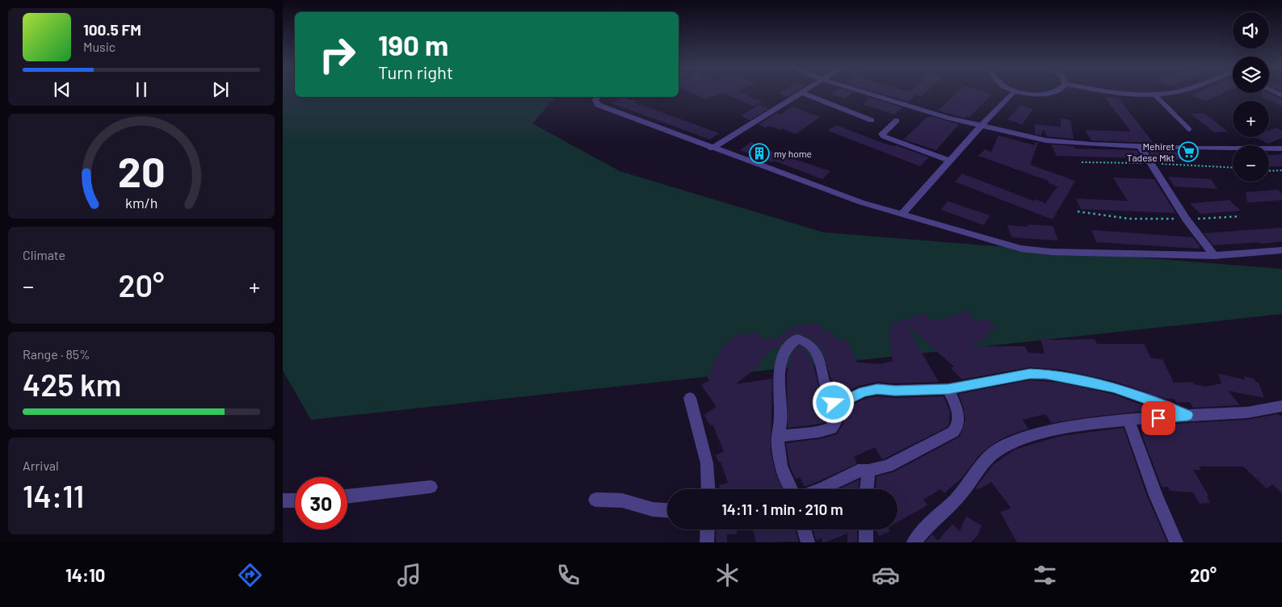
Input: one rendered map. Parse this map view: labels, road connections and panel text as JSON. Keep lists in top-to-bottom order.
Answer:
{
  "places": {
    "supermarket": ["Mehiret Tadese Mkt"],
    "building": ["my home"]
  },
  "page": {
    "map_buttons": ["+", "−"],
    "turn": ["190 m", "Turn right"],
    "song": ["100.5 FM", "Music"],
    "tile": [
      "Climate",
      ["Range · 85%", "425 km"],
      ["Arrival", "14:11"]
    ],
    "heat": ["−", "20°", "+"],
    "limit": "30",
    "trip": "14:11 · 1 min · 210 m",
    "tabs": ["14:10", "20°"],
    "gauge": ["20", "km/h"]
  }
}
